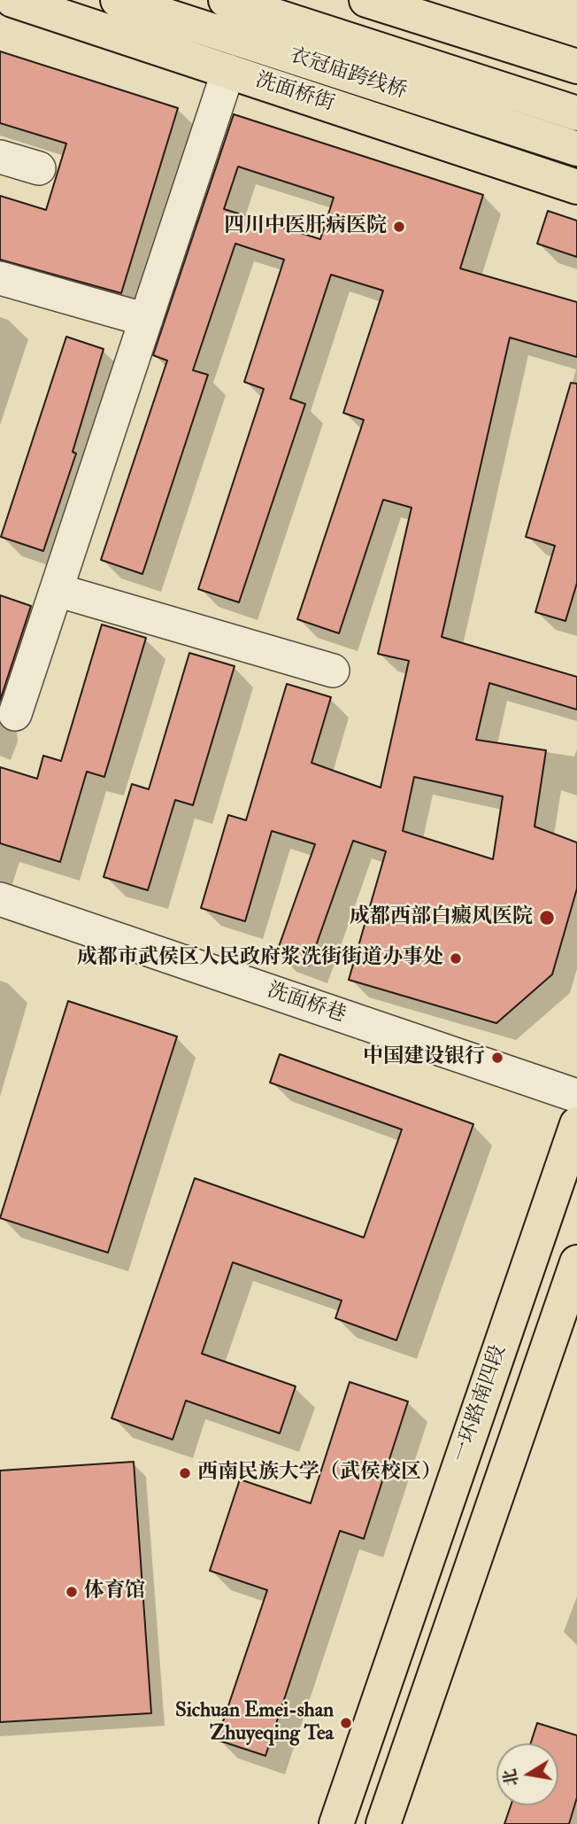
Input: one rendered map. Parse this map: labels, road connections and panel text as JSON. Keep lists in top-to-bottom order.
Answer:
{
  "streets": {
    "main road": ["衣冠庙跨线桥", "洗面桥街", "一环路南四段"],
    "street": ["洗面桥巷"]
  },
  "places": [
    "四川中医肝病医院",
    "成都西部白癜风医院",
    "成都市武侯区人民政府浆洗街街道办事处",
    "中国建设银行",
    "西南民族大学（武侯校区）",
    "体育馆",
    "Sichuan Emei-shan Zhuyeqing Tea"
  ],
  "north": "left"
}
